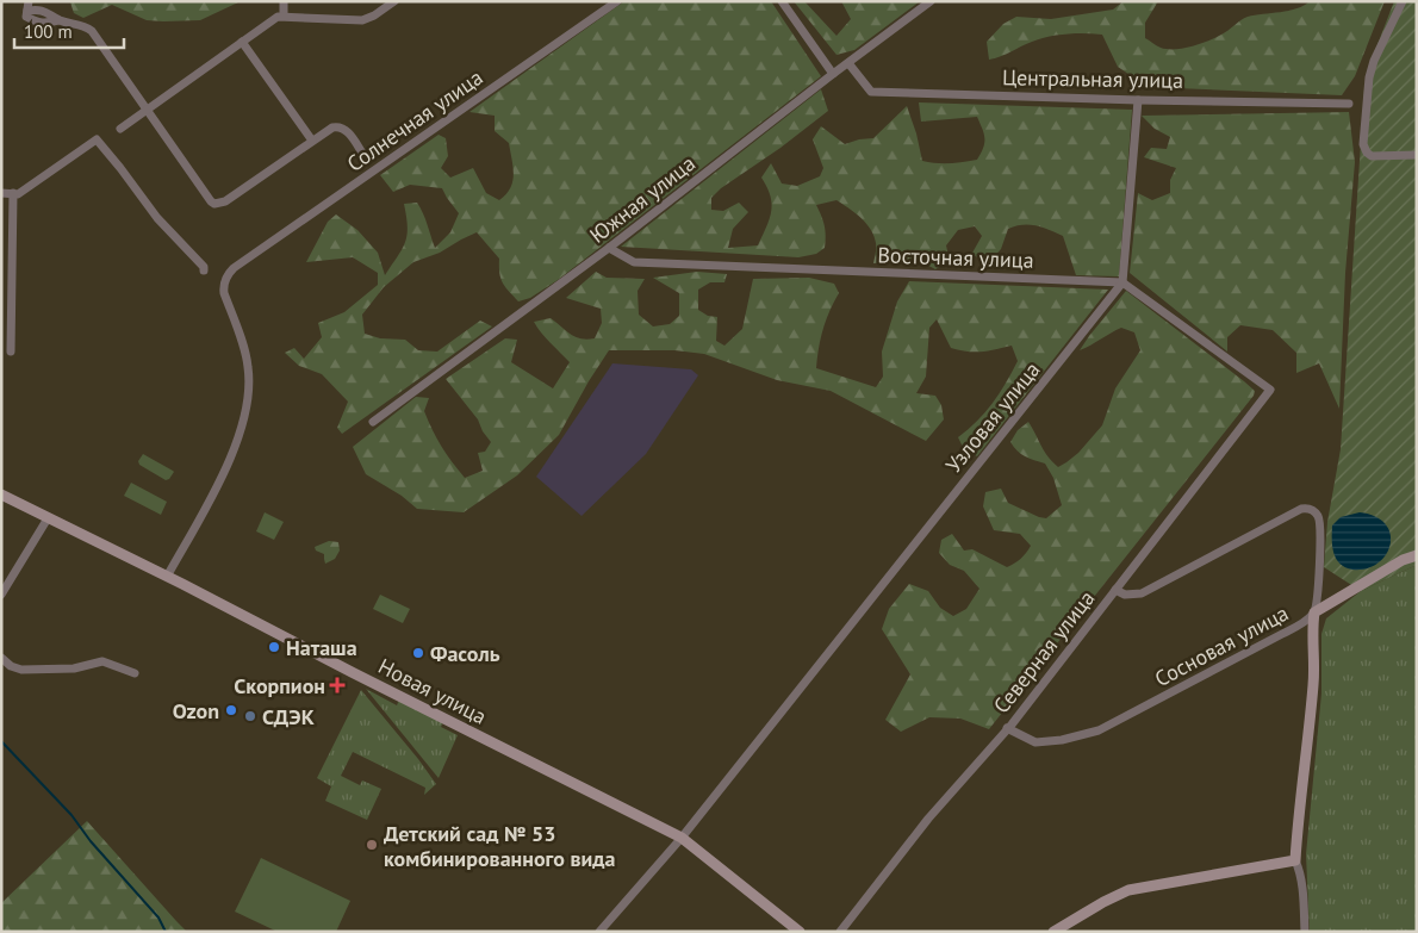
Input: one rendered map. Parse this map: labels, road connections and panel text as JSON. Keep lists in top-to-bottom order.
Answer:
{
  "streets": {
    "street": [
      "Центральная улица",
      "Солнечная улица",
      "Южная улица",
      "Восточная улица",
      "Узловая улица",
      "Сосновая улица",
      "Северная улица",
      "Новая улица"
    ]
  },
  "crossings": [
    ["Центральная улица", "Южная улица"],
    ["Солнечная улица", "Новая улица"],
    ["Южная улица", "Восточная улица"],
    ["Восточная улица", "Узловая улица"],
    ["Восточная улица", "Северная улица"],
    ["Узловая улица", "Северная улица"],
    ["Узловая улица", "Новая улица"],
    ["Сосновая улица", "Северная улица"]
  ],
  "places": {
    "other": [
      "Наташа",
      "Фасоль",
      "Ozon",
      "СДЭК",
      "Детский сад № 53 комбинированного вида"
    ],
    "health": ["Скорпион"]
  },
  "scale_bar": "100 m"
}
